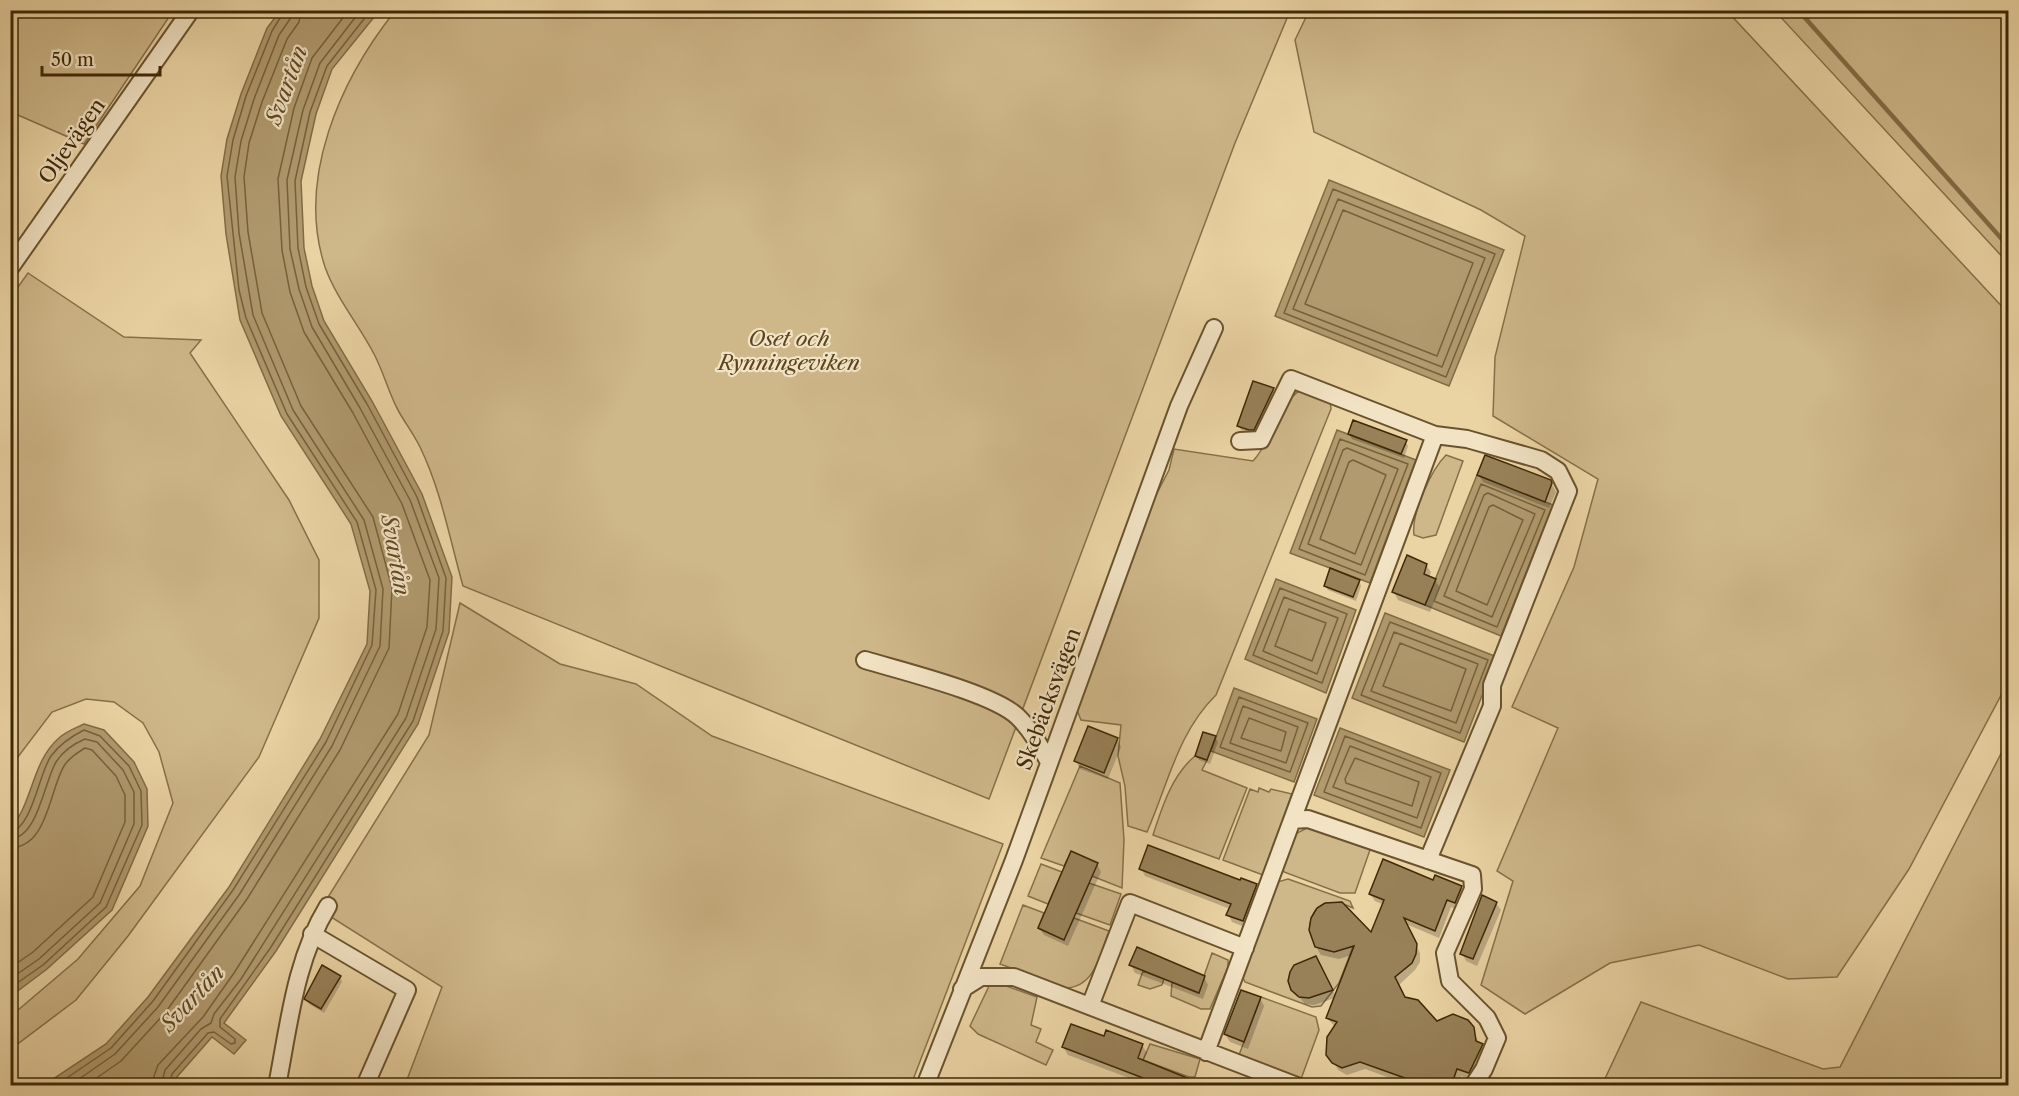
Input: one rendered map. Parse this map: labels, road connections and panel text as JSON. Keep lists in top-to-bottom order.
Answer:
{
  "streets": {
    "street": ["Oljevägen", "Skebäcksvägen"]
  },
  "water": ["Svartån"],
  "parks": ["Oset och Rynningeviken"],
  "scale_bar": "50 m"
}
